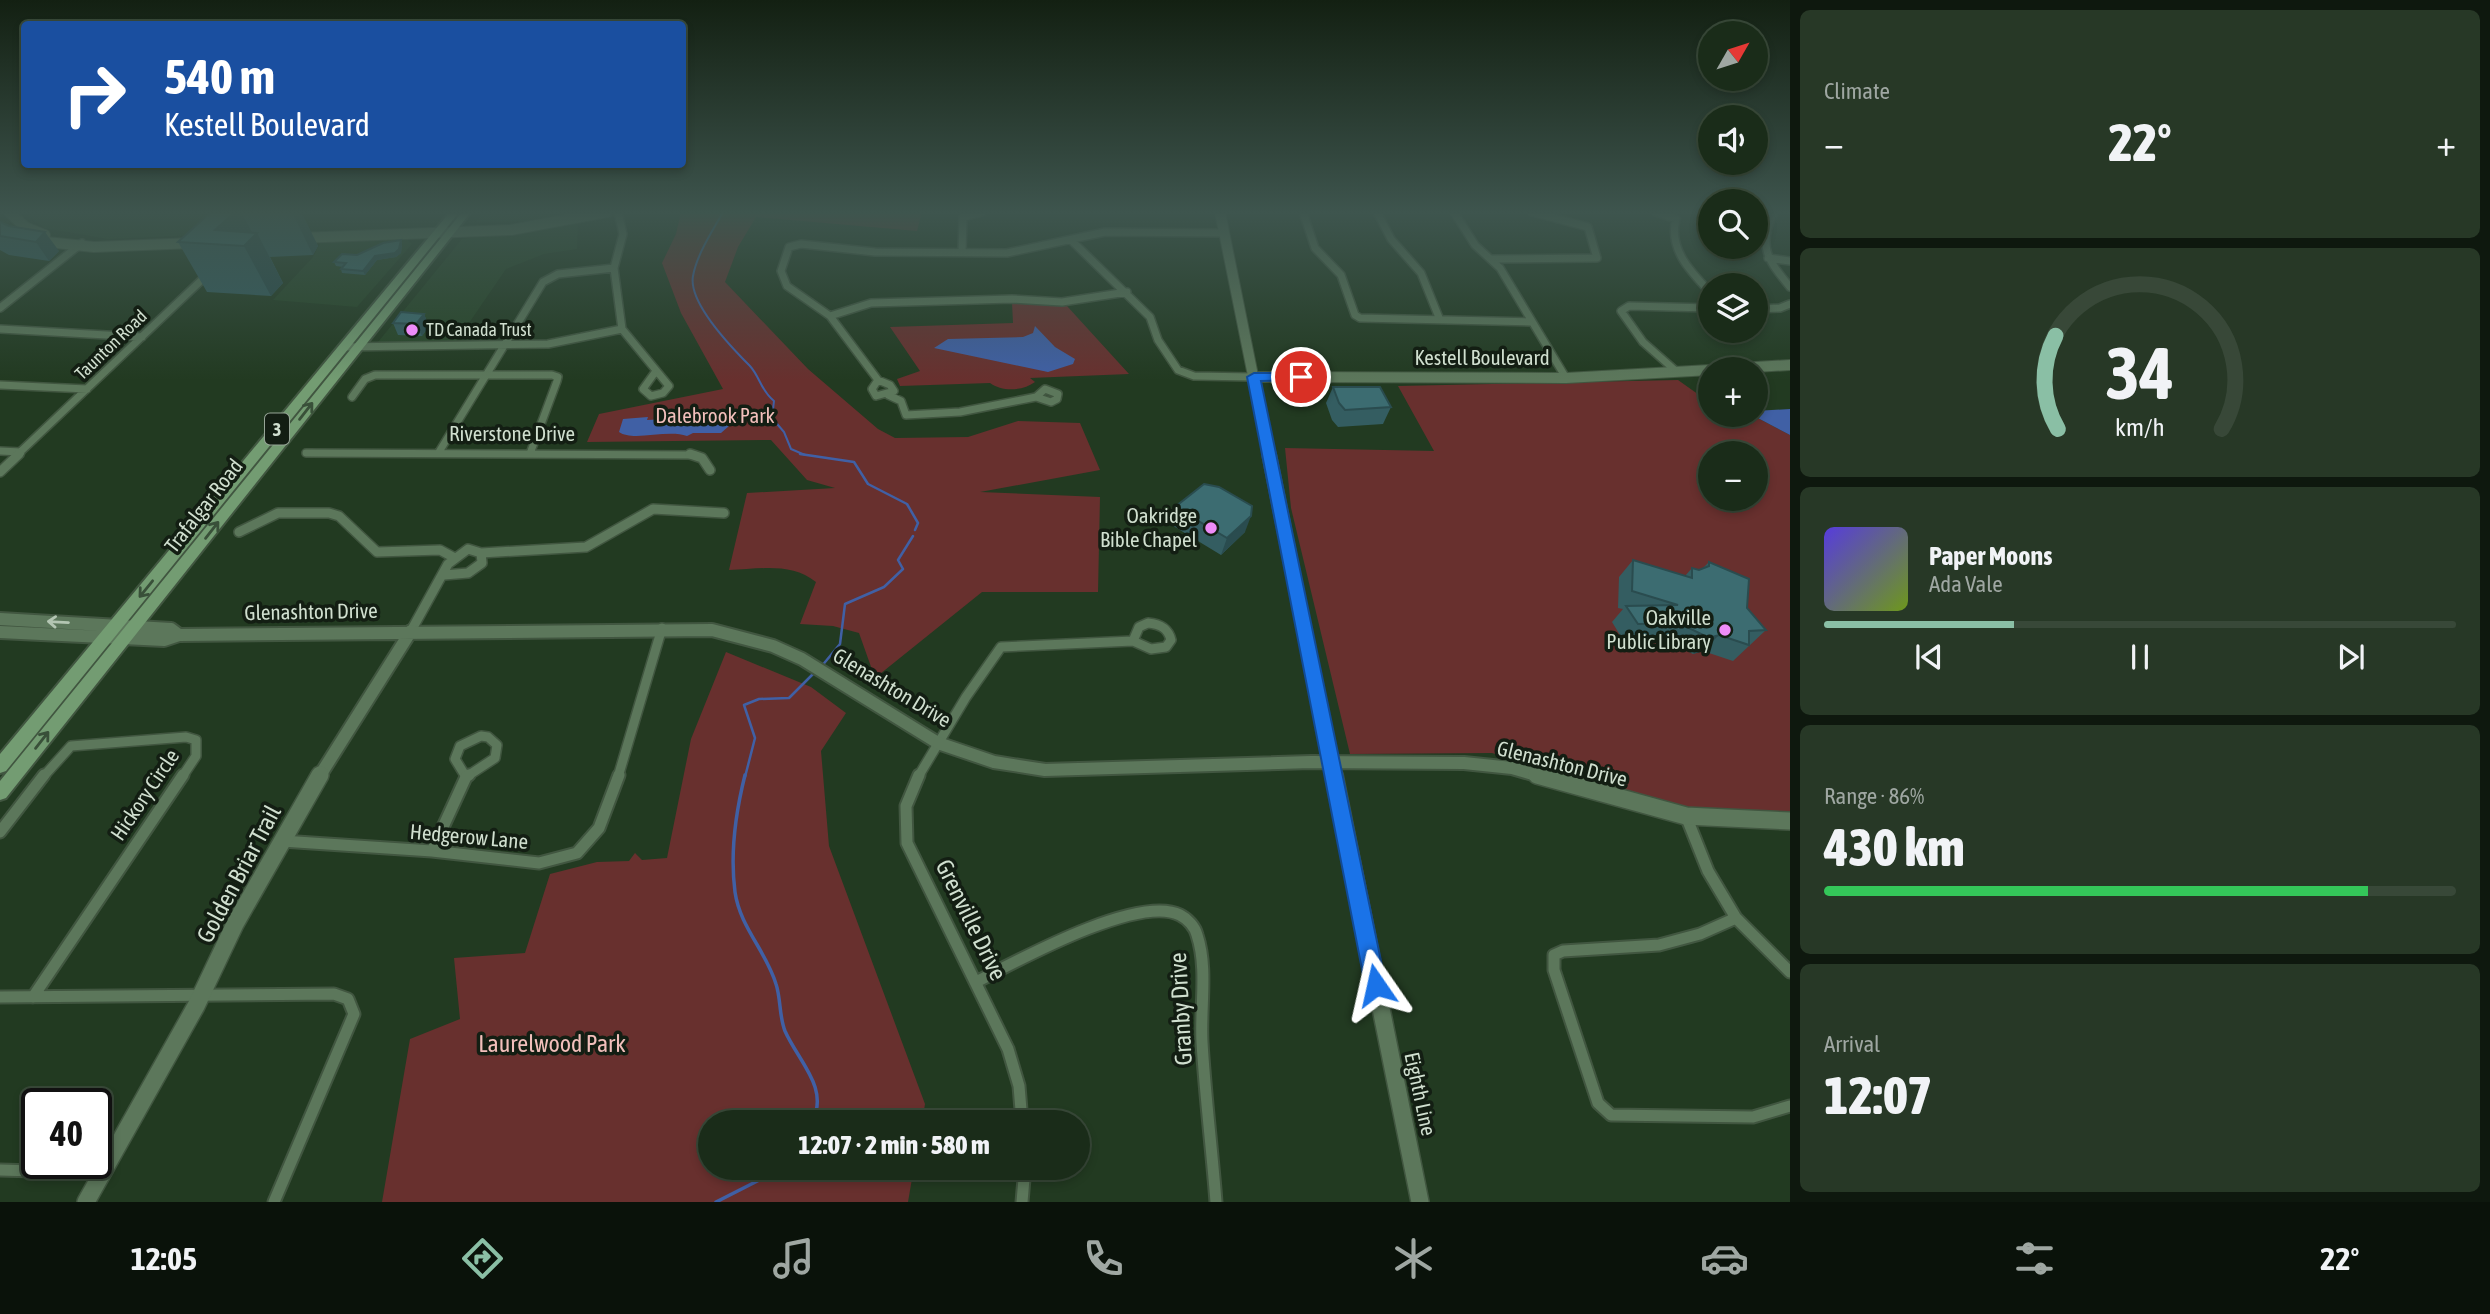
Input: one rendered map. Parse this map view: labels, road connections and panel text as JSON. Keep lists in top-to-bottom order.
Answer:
{
  "streets": {
    "main road": ["3", "Trafalgar Road"],
    "street": [
      "Taunton Road",
      "Kestell Boulevard",
      "Riverstone Drive",
      "Glenashton Drive",
      "Hickory Circle",
      "Hedgerow Lane",
      "Golden Briar Trail",
      "Grenville Drive",
      "Granby Drive",
      "Eighth Line"
    ]
  },
  "crossings": [
    ["Kestell Boulevard", "Eighth Line"],
    ["Trafalgar Road", "Glenashton Drive"],
    ["Glenashton Drive", "Hedgerow Lane"],
    ["Glenashton Drive", "Golden Briar Trail"],
    ["Glenashton Drive", "Grenville Drive"],
    ["Glenashton Drive", "Eighth Line"],
    ["Hedgerow Lane", "Golden Briar Trail"],
    ["Grenville Drive", "Granby Drive"]
  ],
  "parks": ["Dalebrook Park", "Laurelwood Park"],
  "places": ["TD Canada Trust", "Oakridge Bible Chapel", "Oakville Public Library"],
  "north": "top right",
  "page": {
    "tile": [
      "Climate",
      ["Range · 86%", "430 km"],
      ["Arrival", "12:07"]
    ],
    "map_buttons": ["+", "−"],
    "turn": ["540 m", "Kestell Boulevard"],
    "heat": ["−", "22°", "+"],
    "song": ["Paper Moons", "Ada Vale"],
    "limit": "40",
    "trip": "12:07 · 2 min · 580 m",
    "tabs": ["12:05", "22°"],
    "gauge": ["34", "km/h"]
  }
}
